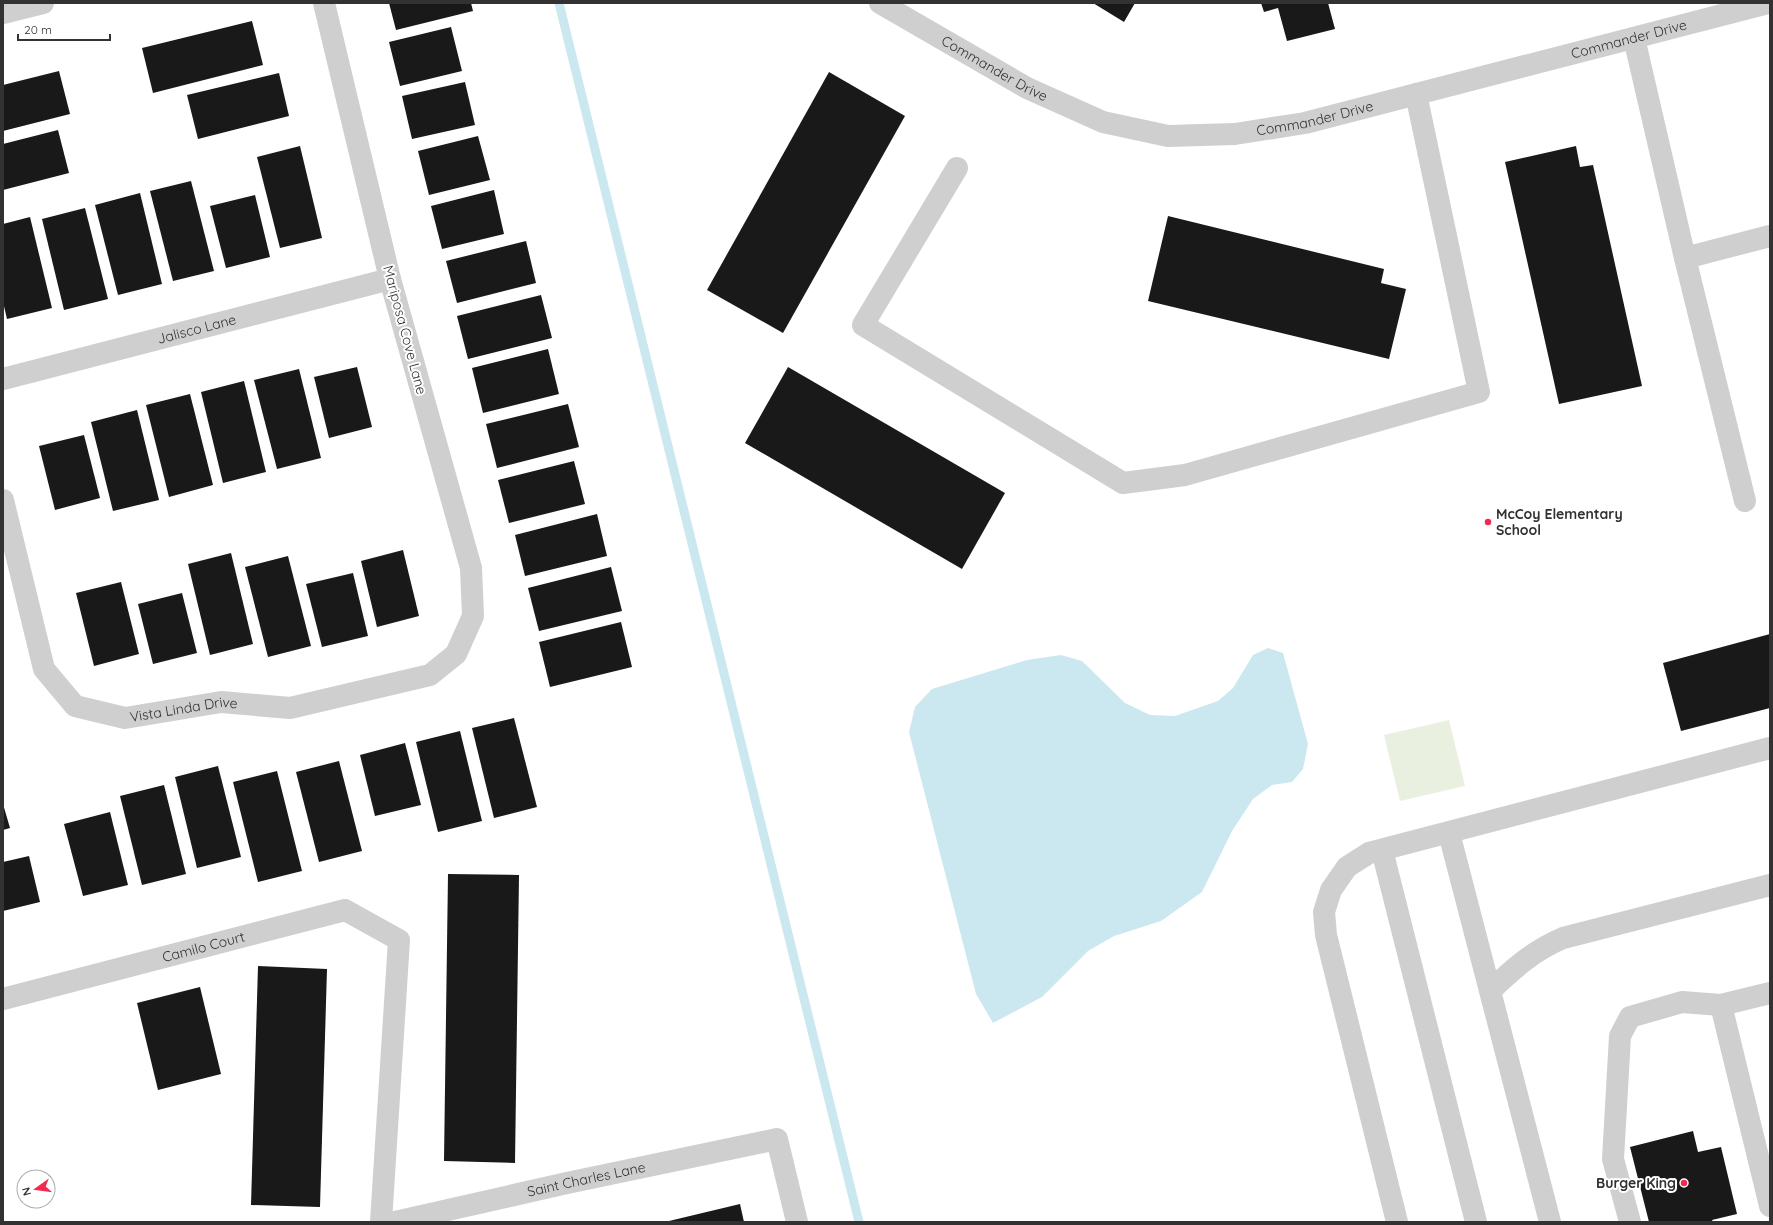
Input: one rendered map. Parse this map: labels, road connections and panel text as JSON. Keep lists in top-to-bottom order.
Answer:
{
  "streets": {
    "street": [
      "Commander Drive",
      "Jalisco Lane",
      "Mariposa Cove Lane",
      "Vista Linda Drive",
      "Camilo Court",
      "Saint Charles Lane"
    ]
  },
  "crossings": [
    ["Jalisco Lane", "Mariposa Cove Lane"],
    ["Mariposa Cove Lane", "Vista Linda Drive"]
  ],
  "places": ["McCoy Elementary School", "Burger King"],
  "scale_bar": "20 m",
  "north": "left"
}
